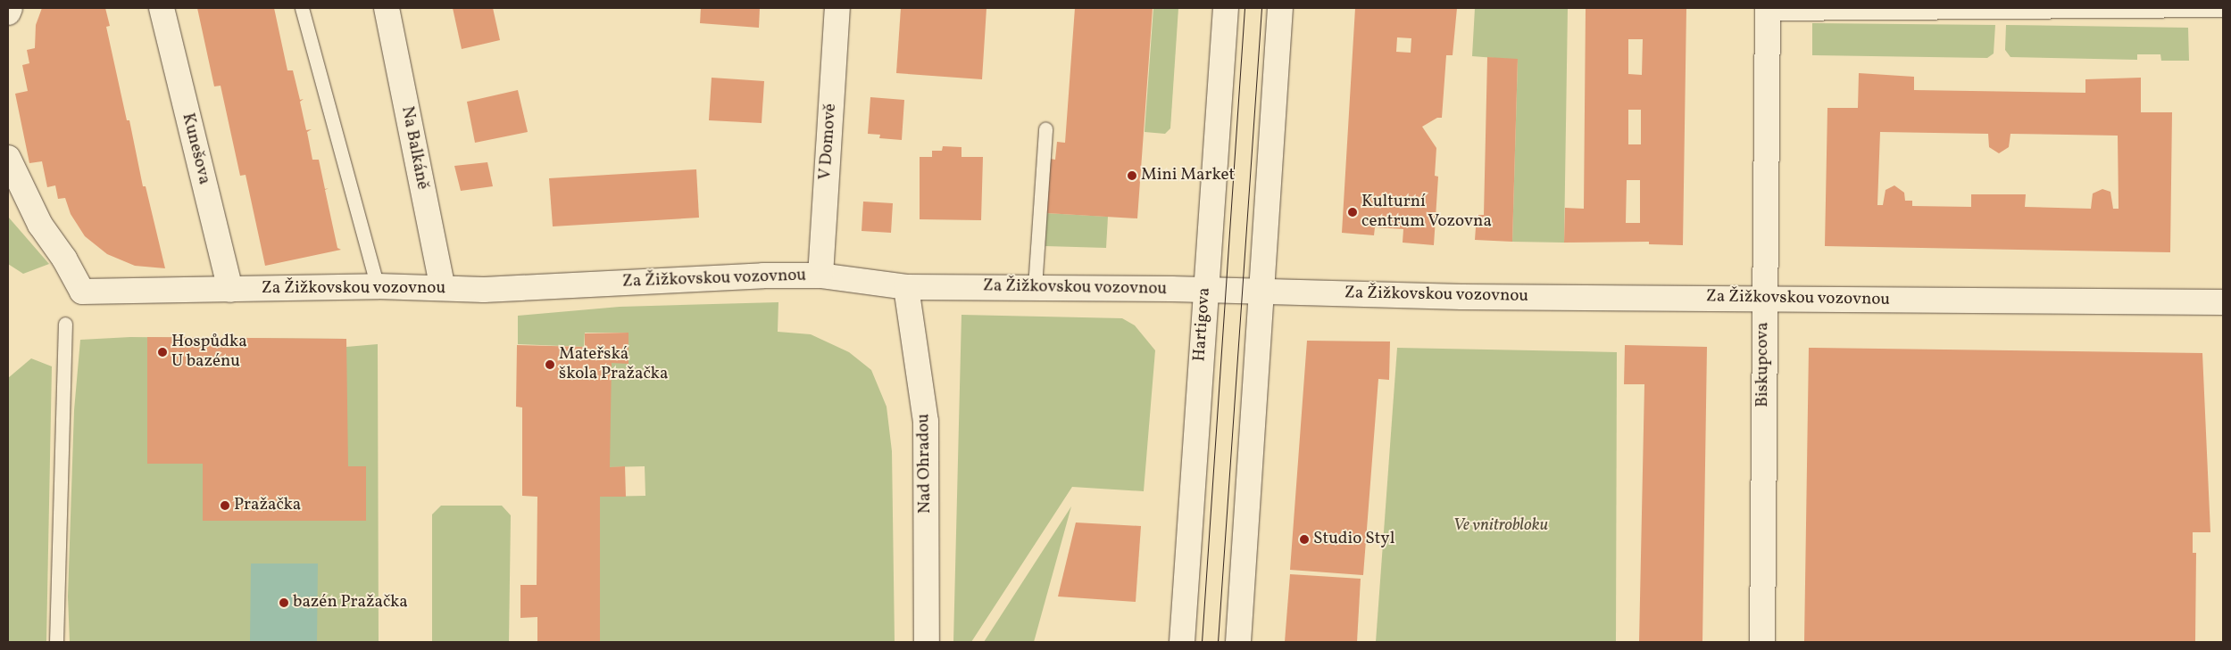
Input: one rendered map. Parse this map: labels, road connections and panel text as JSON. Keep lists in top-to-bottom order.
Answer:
{
  "streets": {
    "street": [
      "V Domově",
      "Na Balkáně",
      "Kunešova",
      "Za Žižkovskou vozovnou",
      "Hartigova",
      "Biskupcova",
      "Nad Ohradou"
    ]
  },
  "crossings": [
    ["V Domově", "Za Žižkovskou vozovnou"],
    ["Na Balkáně", "Za Žižkovskou vozovnou"],
    ["Kunešova", "Za Žižkovskou vozovnou"],
    ["Za Žižkovskou vozovnou", "Hartigova"],
    ["Za Žižkovskou vozovnou", "Biskupcova"],
    ["Za Žižkovskou vozovnou", "Nad Ohradou"]
  ],
  "parks": ["Ve vnitrobloku"],
  "places": [
    "Mini Market",
    "Kulturní centrum Vozovna",
    "Hospůdka U bazénu",
    "Mateřská škola Pražačka",
    "Pražačka",
    "Studio Styl",
    "bazén Pražačka"
  ]
}
